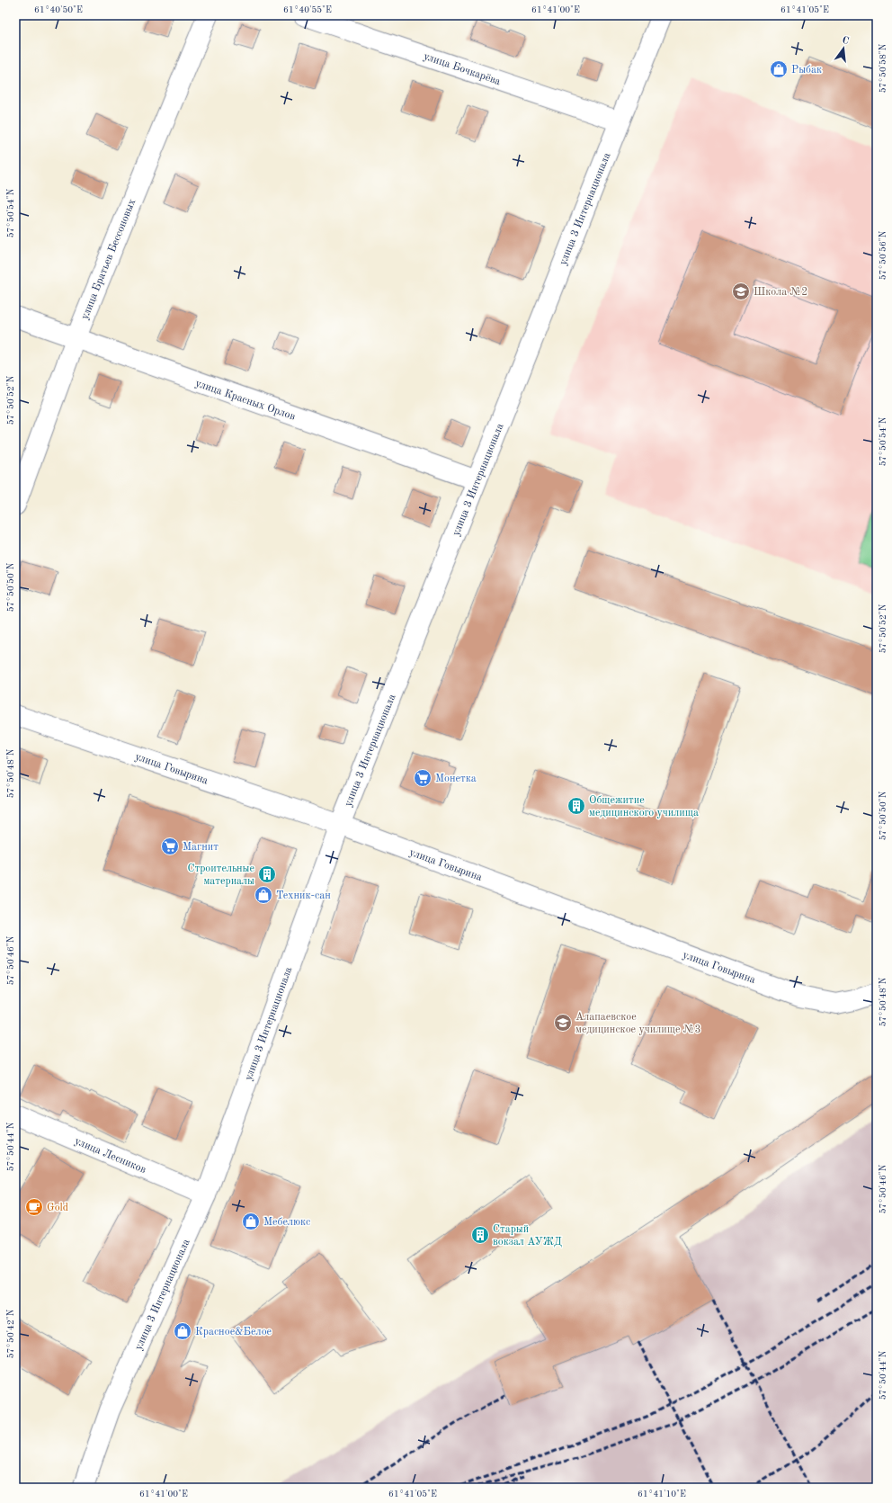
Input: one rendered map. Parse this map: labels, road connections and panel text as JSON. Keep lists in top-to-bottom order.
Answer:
{
  "streets": {
    "street": [
      "улица Бочкарёва",
      "улица 3 Интернационала",
      "улица Братьев Бессоновых",
      "улица Красных Орлов",
      "улица Говырина",
      "улица Лесников"
    ]
  },
  "crossings": [
    ["улица Бочкарёва", "улица 3 Интернационала"],
    ["улица 3 Интернационала", "улица Красных Орлов"],
    ["улица 3 Интернационала", "улица Говырина"],
    ["улица 3 Интернационала", "улица Лесников"],
    ["улица Братьев Бессоновых", "улица Красных Орлов"]
  ],
  "places": {
    "shop": [
      "Рыбак",
      "Техник-сан",
      "Мебелюкс",
      "Красное&Белое"
    ],
    "school or university": ["Школа №2", "Алапаевское медицинское училище №3"],
    "supermarket": ["Монетка", "Магнит"],
    "building": ["Общежитие медицинского училища", "Строительные материалы", "Старый вокзал АУЖД"],
    "cafe": ["Gold"]
  },
  "north": "top",
  "coordinates": [
    "61°40'50\"E",
    "61°40'55\"E",
    "61°41'00\"E",
    "61°41'05\"E",
    "57°50'58\"N",
    "57°50'54\"N",
    "57°50'56\"N",
    "57°50'52\"N",
    "57°50'50\"N",
    "57°50'48\"N",
    "57°50'46\"N",
    "57°50'44\"N",
    "57°50'42\"N",
    "61°41'10\"E"
  ]
}
